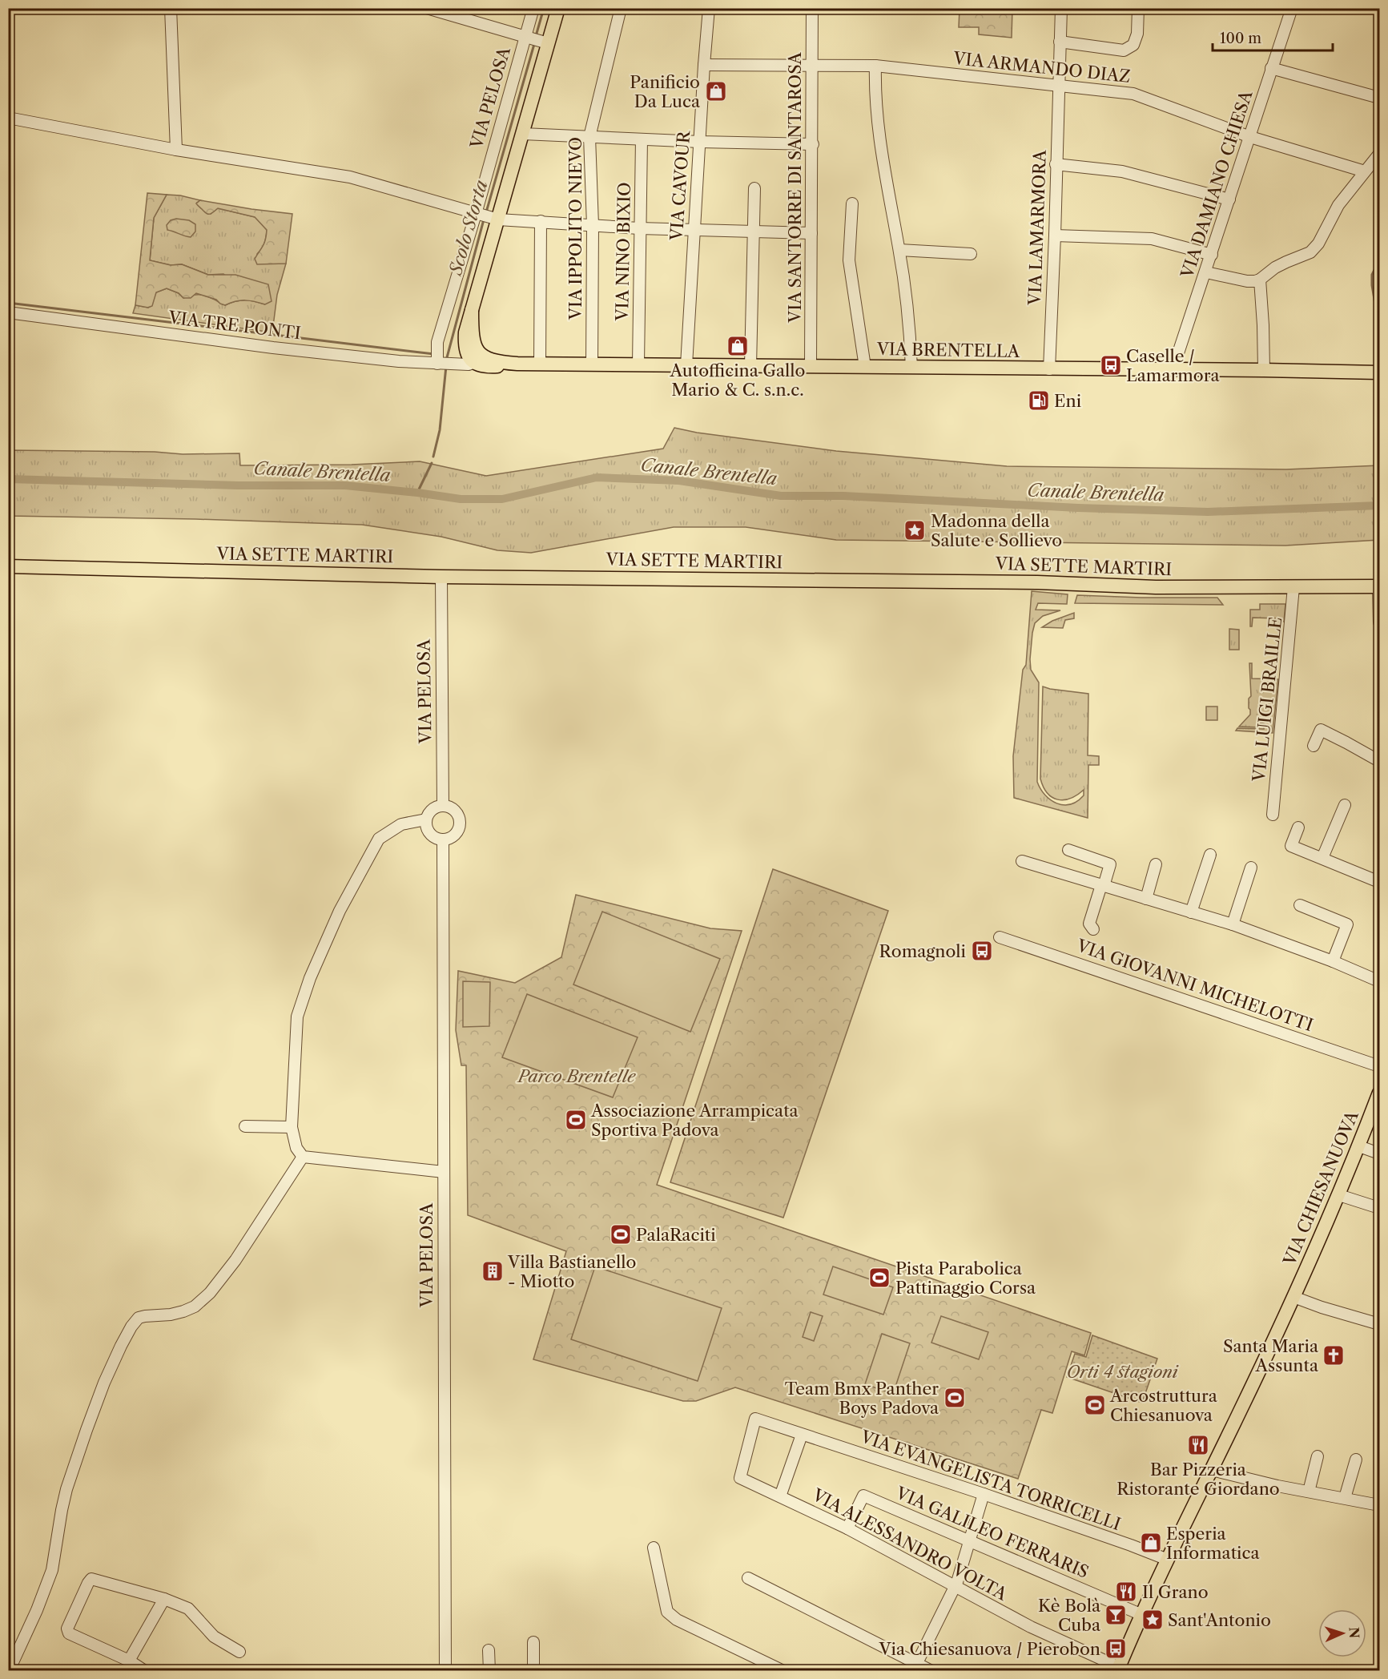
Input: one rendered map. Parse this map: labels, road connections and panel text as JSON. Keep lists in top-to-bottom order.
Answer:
{
  "streets": {
    "main road": ["VIA BRENTELLA", "VIA SETTE MARTIRI", "VIA CHIESANUOVA"],
    "street": [
      "VIA ARMANDO DIAZ",
      "VIA PELOSA",
      "VIA DAMIANO CHIESA",
      "VIA CAVOUR",
      "VIA SANTORRE DI SANTAROSA",
      "VIA LAMARMORA",
      "VIA IPPOLITO NIEVO",
      "VIA NINO BIXIO",
      "VIA TRE PONTI",
      "VIA LUIGI BRAILLE",
      "VIA GIOVANNI MICHELOTTI",
      "VIA EVANGELISTA TORRICELLI",
      "VIA GALILEO FERRARIS",
      "VIA ALESSANDRO VOLTA"
    ]
  },
  "crossings": [
    ["VIA ARMANDO DIAZ", "VIA DAMIANO CHIESA"],
    ["VIA ARMANDO DIAZ", "VIA CAVOUR"],
    ["VIA ARMANDO DIAZ", "VIA SANTORRE DI SANTAROSA"],
    ["VIA ARMANDO DIAZ", "VIA LAMARMORA"],
    ["VIA PELOSA", "VIA TRE PONTI"],
    ["VIA PELOSA", "VIA SETTE MARTIRI"],
    ["VIA DAMIANO CHIESA", "VIA BRENTELLA"],
    ["VIA CAVOUR", "VIA BRENTELLA"],
    ["VIA SANTORRE DI SANTAROSA", "VIA BRENTELLA"],
    ["VIA LAMARMORA", "VIA BRENTELLA"],
    ["VIA IPPOLITO NIEVO", "VIA BRENTELLA"],
    ["VIA NINO BIXIO", "VIA BRENTELLA"],
    ["VIA SETTE MARTIRI", "VIA LUIGI BRAILLE"],
    ["VIA CHIESANUOVA", "VIA EVANGELISTA TORRICELLI"],
    ["VIA CHIESANUOVA", "VIA GALILEO FERRARIS"],
    ["VIA CHIESANUOVA", "VIA ALESSANDRO VOLTA"],
    ["VIA EVANGELISTA TORRICELLI", "VIA ALESSANDRO VOLTA"],
    ["VIA GALILEO FERRARIS", "VIA ALESSANDRO VOLTA"]
  ],
  "water": ["Scolo Storta", "Canale Brentella"],
  "parks": ["Parco Brentelle", "Orti 4 stagioni"],
  "places": {
    "shop": ["Panificio Da Luca", "Autofficina Gallo Mario & C. s.n.c.", "Esperia Informatica"],
    "bus stop": ["Caselle / Lamarmora", "Romagnoli", "Via Chiesanuova / Pierobon"],
    "fuel station": ["Eni"],
    "place": ["Madonna della Salute e Sollievo", "Sant'Antonio"],
    "sports": [
      "Associazione Arrampicata Sportiva Padova",
      "PalaRaciti",
      "Pista Parabolica Pattinaggio Corsa",
      "Team Bmx Panther Boys Padova",
      "Arcostruttura Chiesanuova"
    ],
    "building": ["Villa Bastianello - Miotto"],
    "church": ["Santa Maria Assunta"],
    "restaurant": ["Bar Pizzeria Ristorante Giordano", "Il Grano"],
    "bar": ["Kè Bolà Cuba"]
  },
  "scale_bar": "100 m",
  "north": "right"
}
